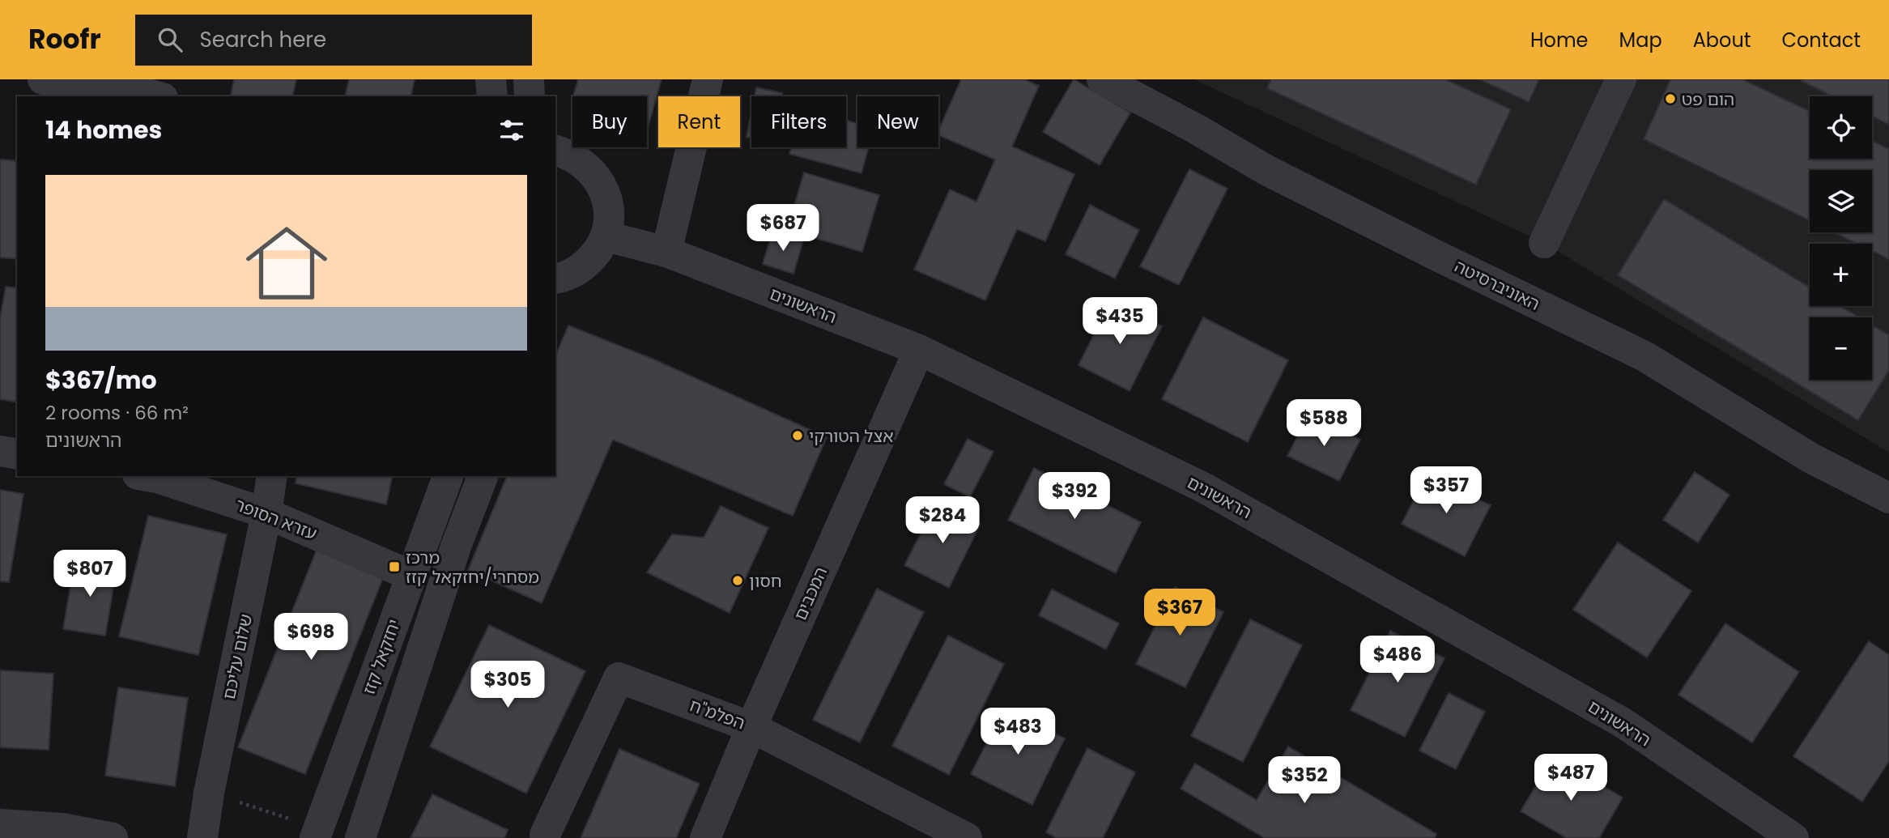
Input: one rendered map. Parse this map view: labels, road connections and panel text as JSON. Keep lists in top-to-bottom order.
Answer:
{
  "streets": {
    "street": [
      "האוניברסיטה",
      "הראשונים",
      "עזרא הסופר",
      "המכבים",
      "שלום עליכם",
      "יחזקאל קזז",
      "הפלמ\"ח"
    ]
  },
  "crossings": [
    ["הראשונים", "המכבים"],
    ["עזרא הסופר", "שלום עליכם"],
    ["עזרא הסופר", "יחזקאל קזז"],
    ["המכבים", "הפלמ\"ח"]
  ],
  "places": {
    "other": ["הום פט", "אצל הטורקי", "חסון"],
    "transit": ["מרכז מסחרי/יחזקאל קזז"]
  },
  "page": {
    "header": "Roofr",
    "search": "Search here",
    "nav": [
      "Home",
      "Map",
      "About",
      "Contact"
    ],
    "map_buttons": ["+", "−"],
    "chip": [
      "Buy",
      "Rent",
      "Filters",
      "New"
    ],
    "heading": "14 homes",
    "list": [
      {
        "name": "$367/mo",
        "note": "2 rooms · 66 m² · הראשונים"
      }
    ],
    "price": [
      "$687",
      "$435",
      "$588",
      "$357",
      "$392",
      "$284",
      "$807",
      "$367",
      "$698",
      "$486",
      "$305",
      "$483",
      "$487",
      "$352"
    ]
  }
}
